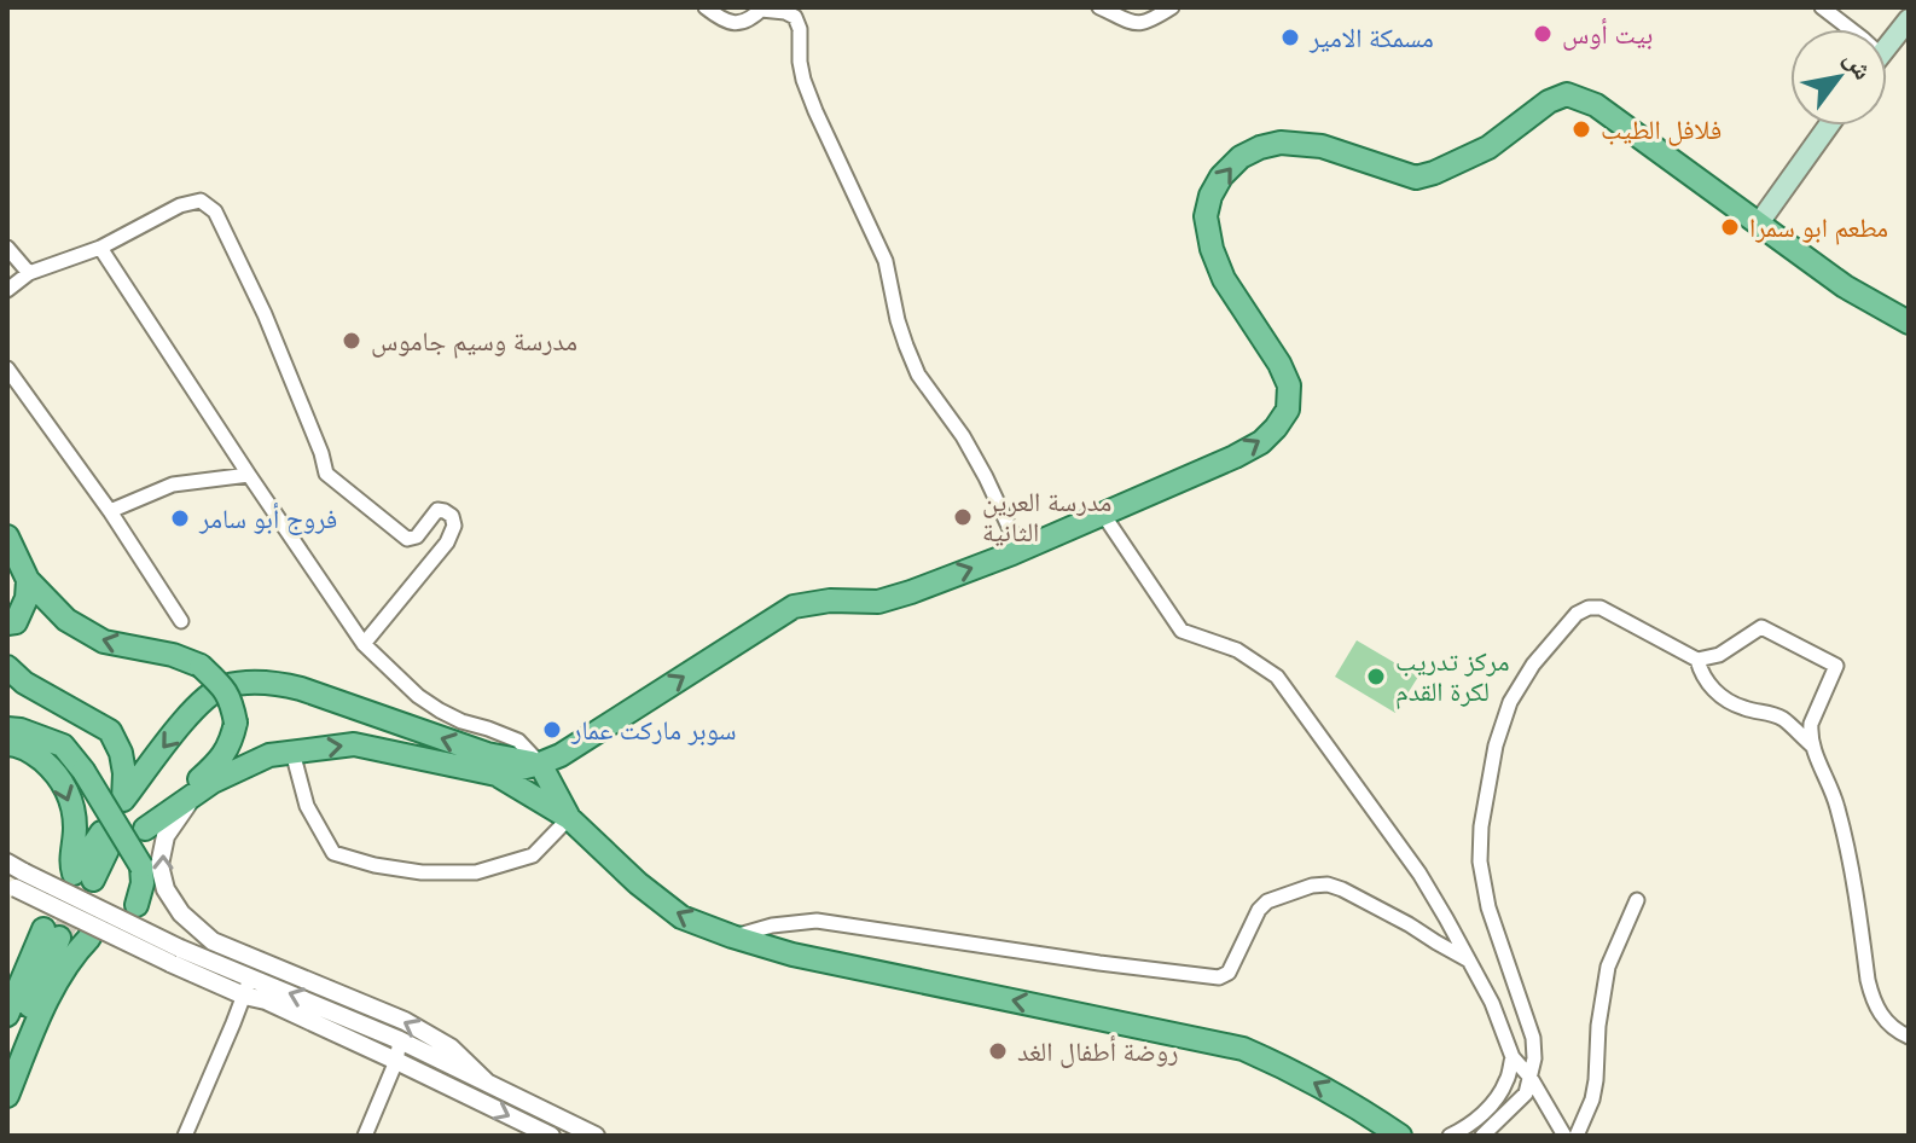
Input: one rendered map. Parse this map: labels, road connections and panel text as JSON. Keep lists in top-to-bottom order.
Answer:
{
  "places": [
    "بيت أوس",
    "مسمكة الامير",
    "فلافل الطيب",
    "مطعم ابو سمرا",
    "مدرسة وسيم جاموس",
    "مدرسة العرين الثانية",
    "فروج أبو سامر",
    "مركز تدريب لكرة القدم",
    "سوبر ماركت عمار",
    "روضة أطفال الغد"
  ],
  "north": "top right"
}
